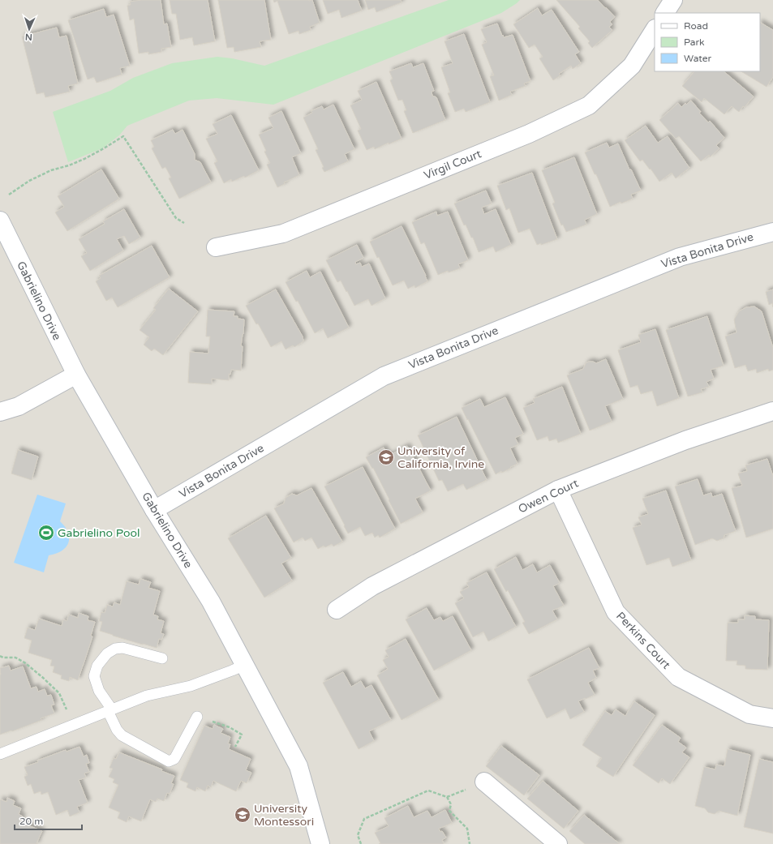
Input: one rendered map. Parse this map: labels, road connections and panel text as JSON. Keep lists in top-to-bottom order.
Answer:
{
  "streets": {
    "street": [
      "Virgil Court",
      "Vista Bonita Drive",
      "Gabrielino Drive",
      "Owen Court",
      "Perkins Court"
    ]
  },
  "crossings": [
    ["Vista Bonita Drive", "Gabrielino Drive"],
    ["Owen Court", "Perkins Court"]
  ],
  "places": {
    "school or university": ["University of California, Irvine", "University Montessori"],
    "sports": ["Gabrielino Pool"]
  },
  "legend": ["Road", "Park", "Water"],
  "scale_bar": "20 m",
  "north": "bottom"
}
